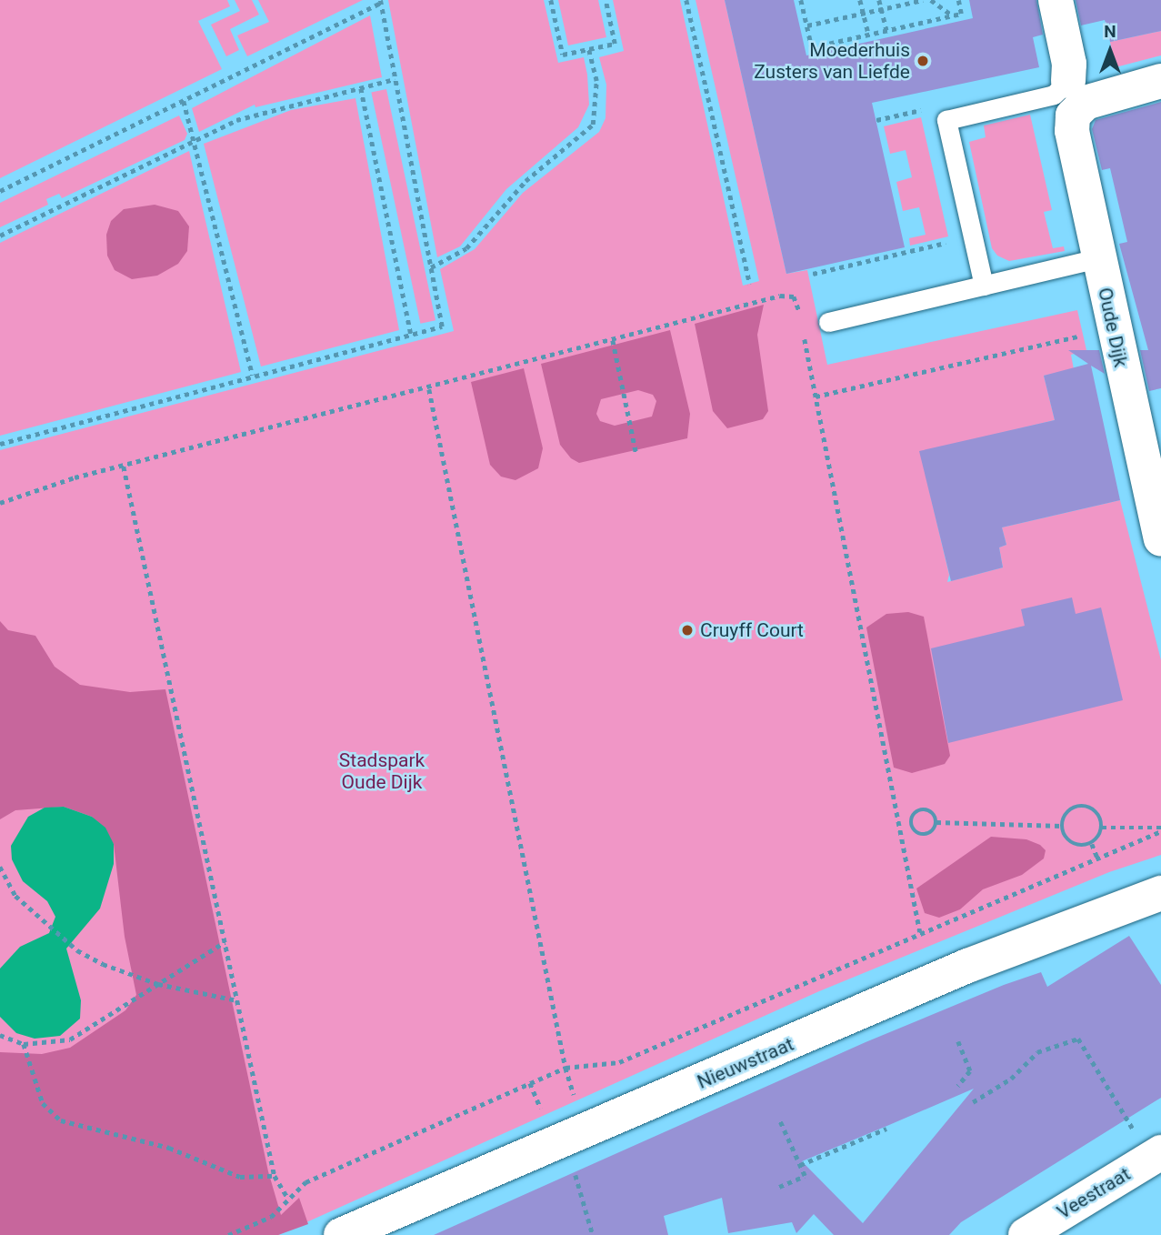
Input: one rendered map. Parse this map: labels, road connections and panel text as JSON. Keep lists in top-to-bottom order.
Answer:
{
  "streets": {
    "street": ["Oude Dijk", "Nieuwstraat", "Veestraat"]
  },
  "parks": ["Stadspark Oude Dijk"],
  "places": ["Moederhuis Zusters van Liefde", "Cruyff Court"],
  "north": "top"
}
